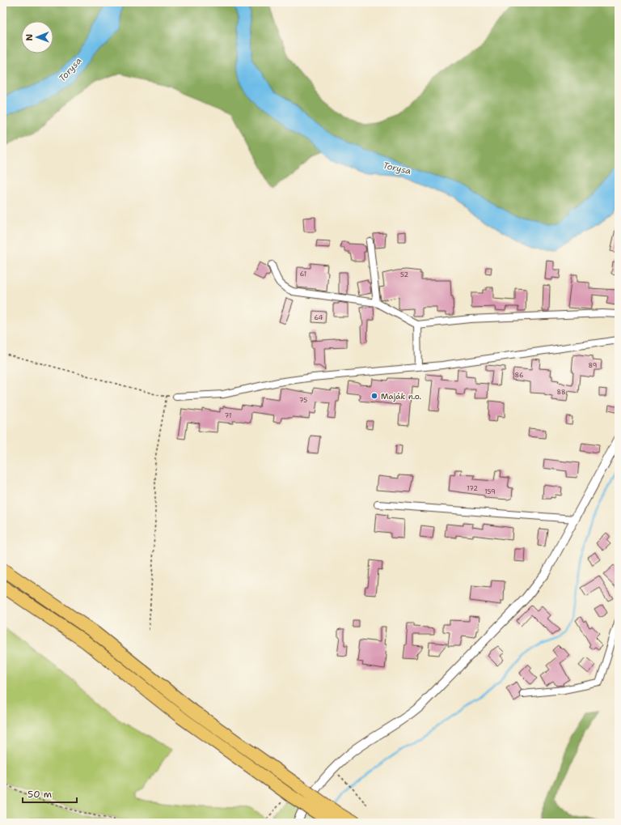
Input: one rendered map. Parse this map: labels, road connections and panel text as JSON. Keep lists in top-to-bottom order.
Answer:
{
  "water": ["Torysa"],
  "places": ["Maják n.o."],
  "house_numbers": [
    "61",
    "52",
    "64",
    "89",
    "86",
    "88",
    "75",
    "71",
    "172",
    "159"
  ],
  "scale_bar": "50 m",
  "north": "left"
}
